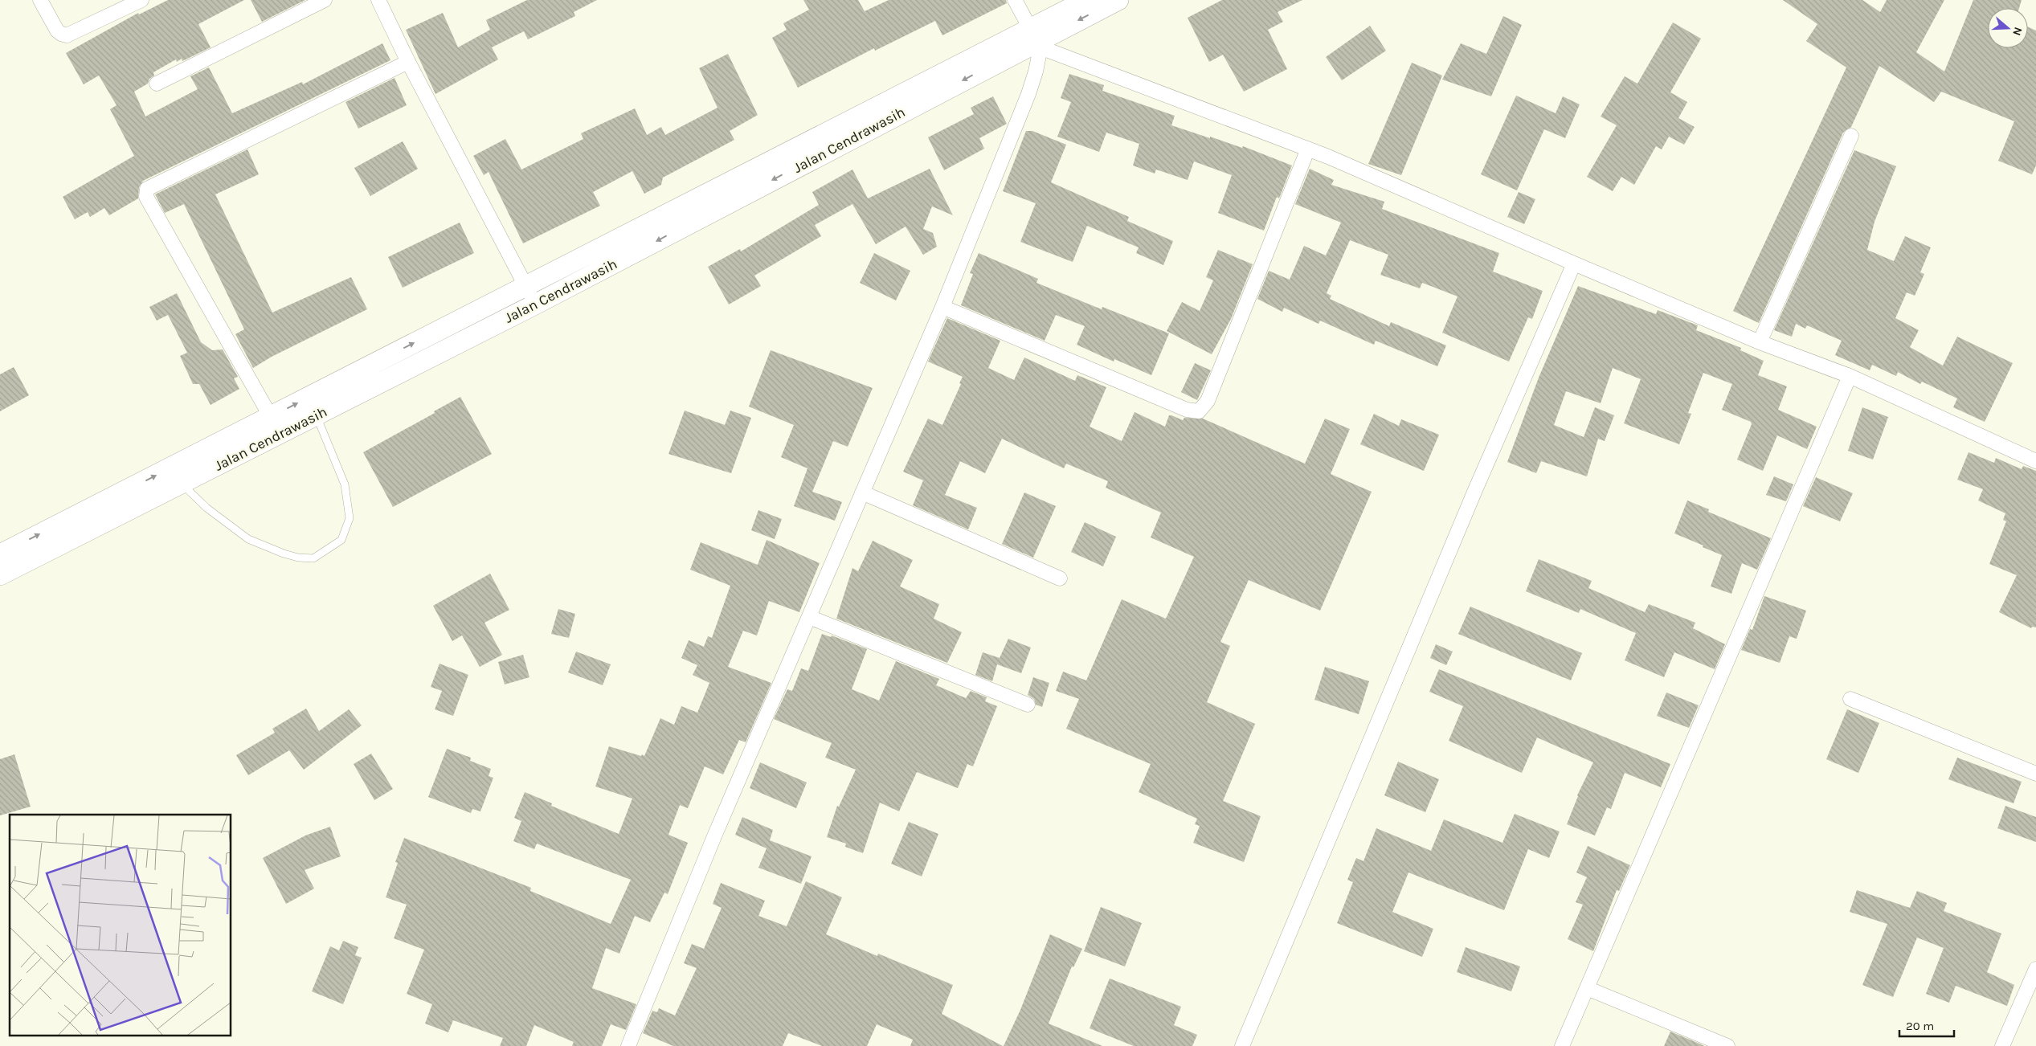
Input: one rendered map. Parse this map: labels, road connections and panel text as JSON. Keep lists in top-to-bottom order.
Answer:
{
  "streets": {
    "main road": ["Jalan Cendrawasih"]
  },
  "scale_bar": "20 m",
  "north": "right"
}
